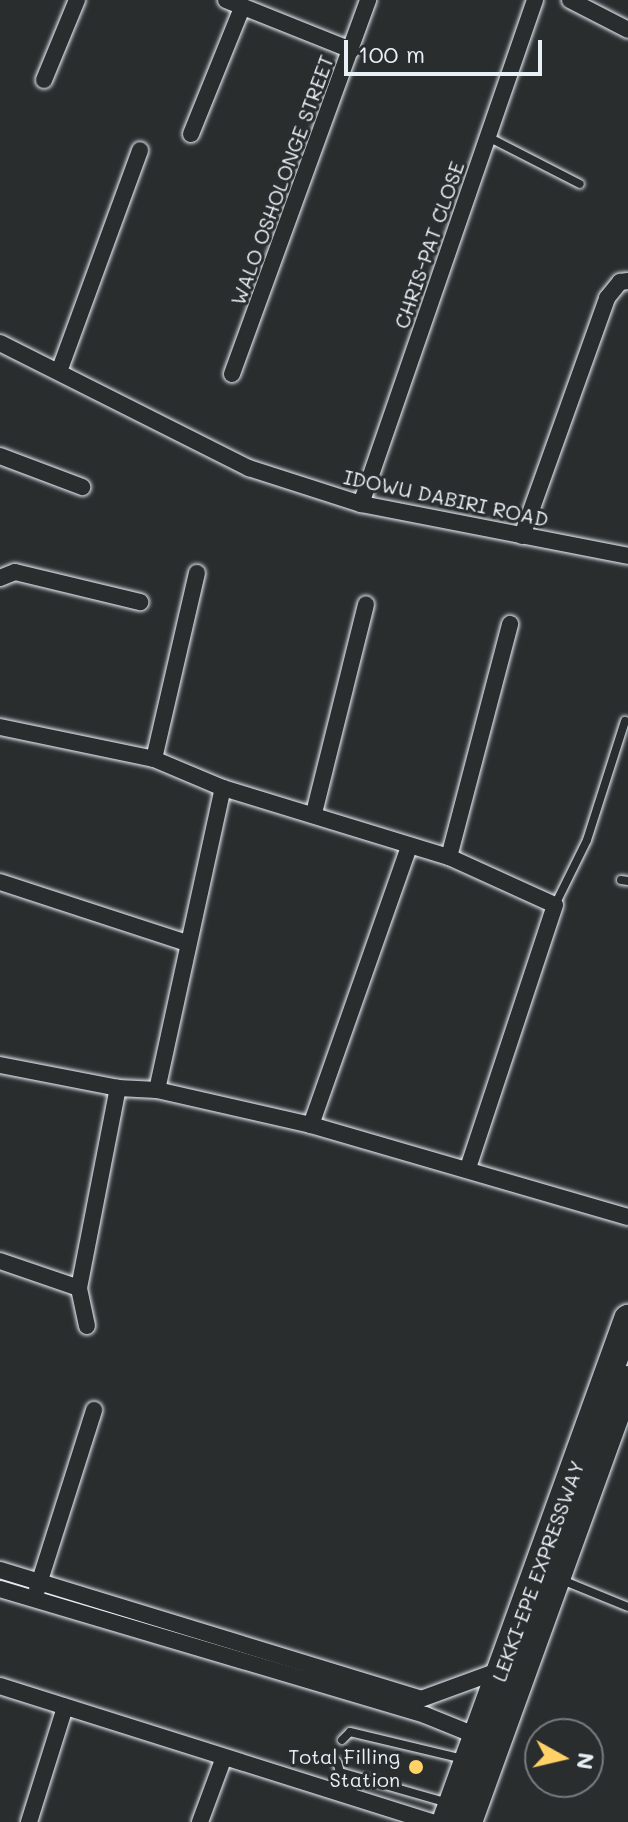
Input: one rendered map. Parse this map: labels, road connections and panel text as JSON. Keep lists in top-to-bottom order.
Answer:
{
  "streets": {
    "highway": ["LEKKI-EPE EXPRESSWAY"],
    "street": ["WALO OSHOLONGE STREET", "CHRIS-PAT CLOSE", "IDOWU DABIRI ROAD"]
  },
  "crossings": [
    ["CHRIS-PAT CLOSE", "IDOWU DABIRI ROAD"]
  ],
  "places": ["Total Filling Station"],
  "scale_bar": "100 m",
  "north": "right"
}
